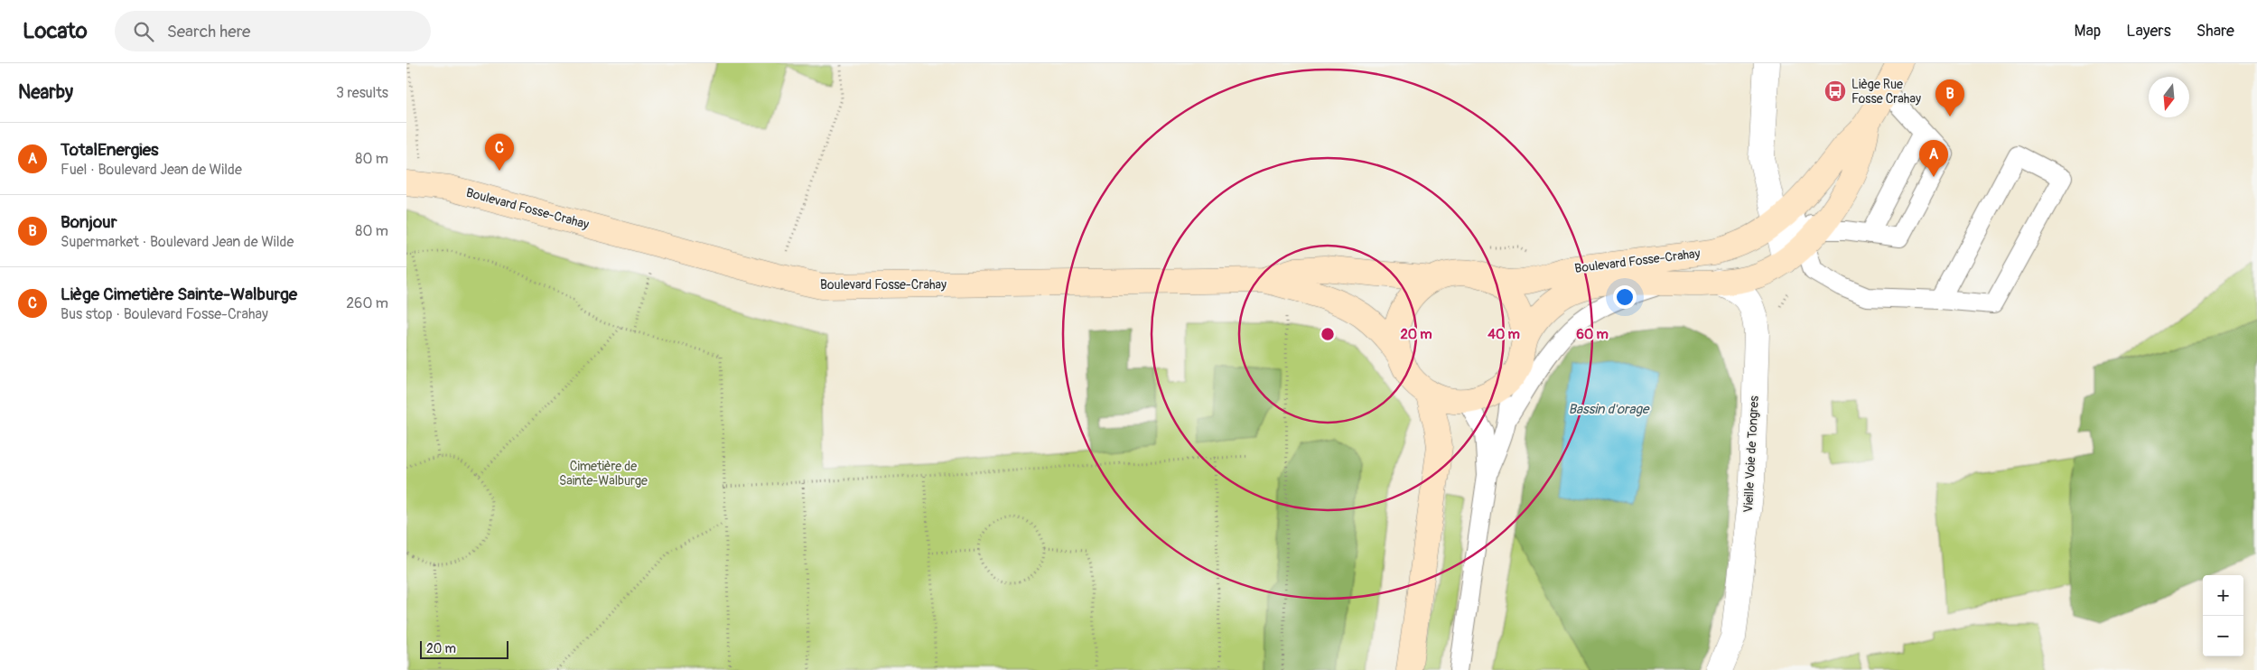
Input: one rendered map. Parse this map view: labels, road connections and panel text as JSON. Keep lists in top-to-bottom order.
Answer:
{
  "streets": {
    "main road": ["Boulevard Fosse-Crahay"],
    "street": ["Vieille Voie de Tongres"]
  },
  "crossings": [
    ["Boulevard Fosse-Crahay", "Vieille Voie de Tongres"]
  ],
  "water": ["Bassin d'orage"],
  "parks": ["Cimetière de Sainte-Walburge"],
  "places": {
    "bus stop": ["Liège Rue Fosse Crahay"]
  },
  "scale_bar": "20 m",
  "north": "bottom",
  "page": {
    "header": "Locato",
    "search": "Search here",
    "nav": ["Map", "Layers", "Share"],
    "heading": ["Nearby", "3 results"],
    "pins": ["B", "C", "A"],
    "list": [
      {
        "mark": "A",
        "name": "TotalEnergies",
        "note": "Fuel · Boulevard Jean de Wilde",
        "value": "80 m"
      },
      {
        "mark": "B",
        "name": "Bonjour",
        "note": "Supermarket · Boulevard Jean de Wilde",
        "value": "80 m"
      },
      {
        "mark": "C",
        "name": "Liège Cimetière Sainte-Walburge",
        "note": "Bus stop · Boulevard Fosse-Crahay",
        "value": "260 m"
      }
    ],
    "map_buttons": ["+", "−"],
    "scale": "20 m"
  },
  "rings": ["20 m", "40 m", "60 m"]
}
